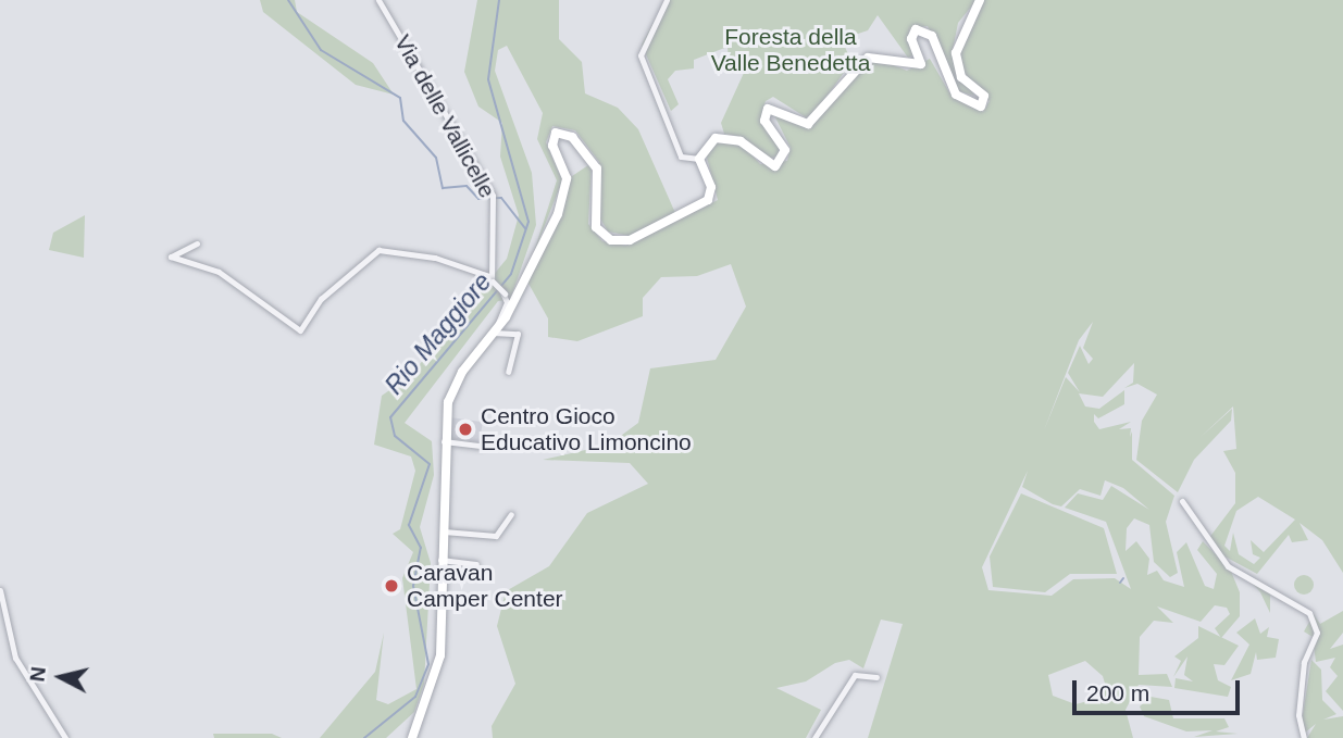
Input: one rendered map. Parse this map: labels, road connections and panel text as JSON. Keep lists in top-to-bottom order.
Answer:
{
  "streets": {
    "street": ["Via delle Vallicelle"]
  },
  "water": ["Rio Maggiore"],
  "parks": ["Foresta della Valle Benedetta"],
  "places": ["Centro Gioco Educativo Limoncino", "Caravan Camper Center"],
  "scale_bar": "200 m",
  "north": "left"
}
